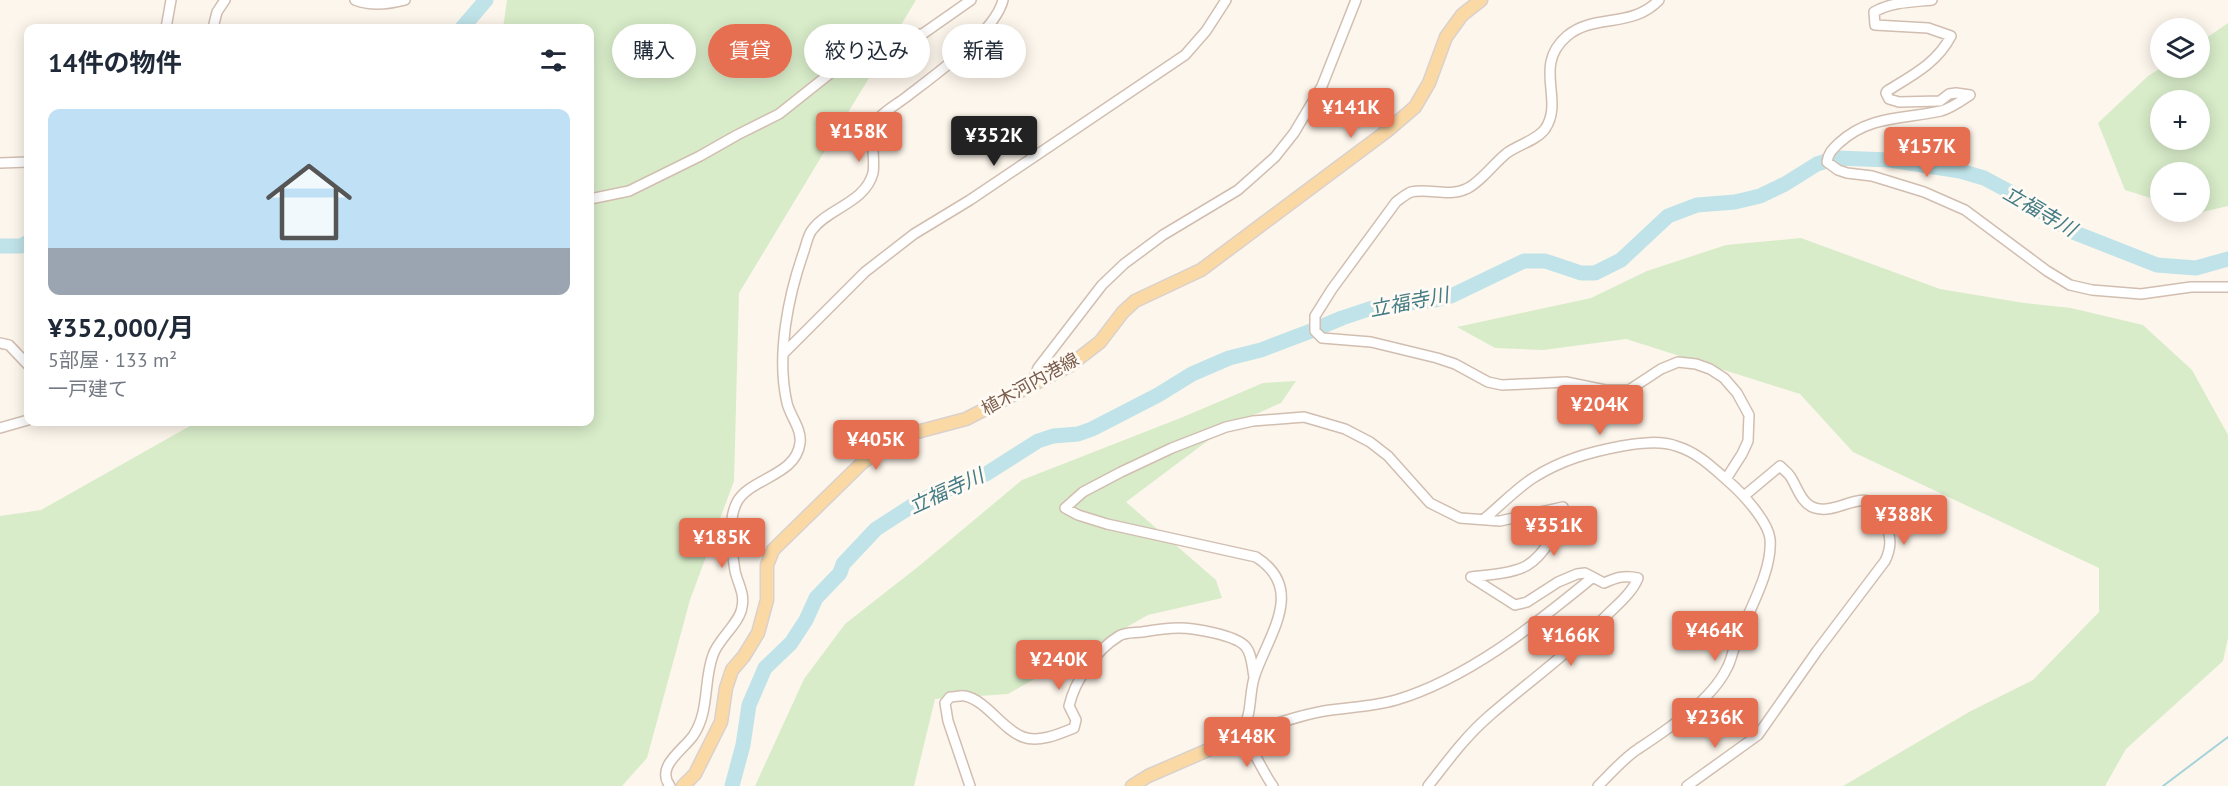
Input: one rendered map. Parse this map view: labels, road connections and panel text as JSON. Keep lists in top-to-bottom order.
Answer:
{
  "streets": {
    "main road": ["植木河内港線"]
  },
  "water": ["立福寺川"],
  "page": {
    "map_buttons": ["+", "−"],
    "chip": [
      "購入",
      "賃貸",
      "絞り込み",
      "新着"
    ],
    "heading": "14件の物件",
    "price": [
      "¥141K",
      "¥158K",
      "¥352K",
      "¥157K",
      "¥204K",
      "¥405K",
      "¥388K",
      "¥351K",
      "¥185K",
      "¥464K",
      "¥166K",
      "¥240K",
      "¥236K",
      "¥148K"
    ],
    "list": [
      {
        "name": "¥352,000/月",
        "note": "5部屋 · 133 m² · 一戸建て"
      }
    ]
  }
}
